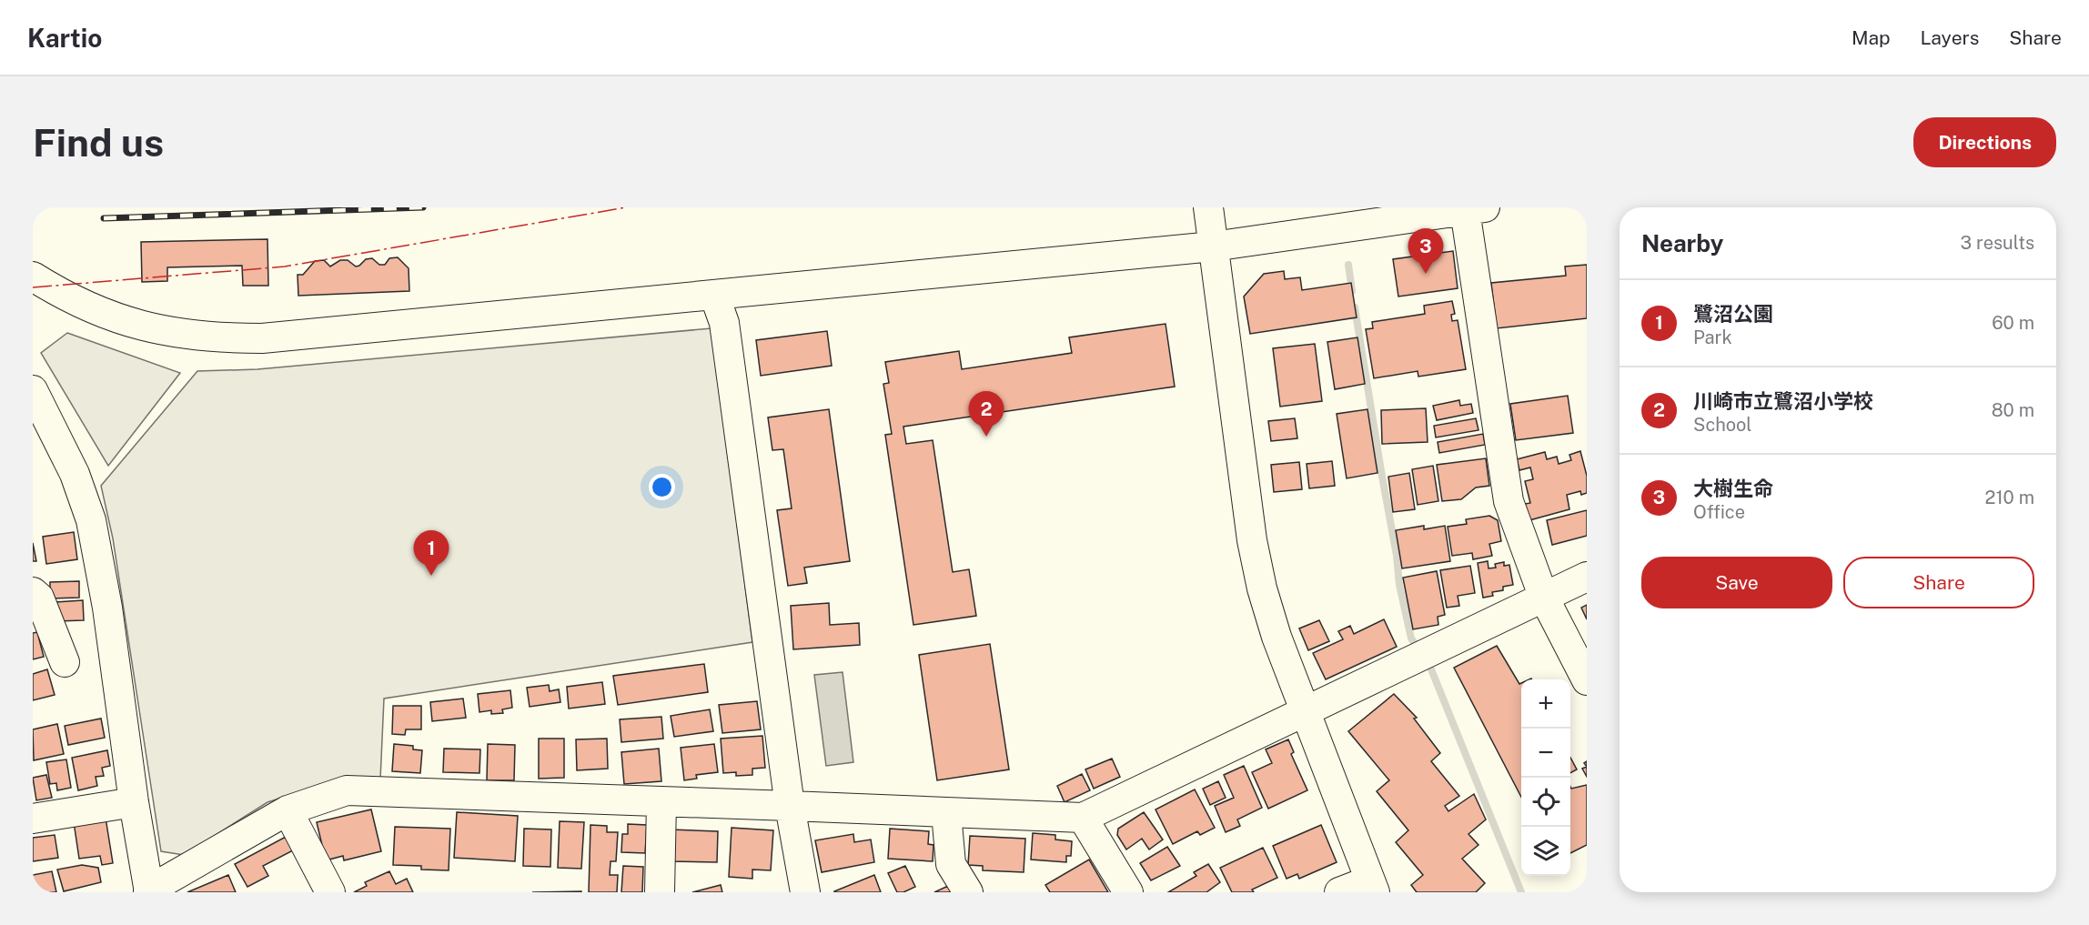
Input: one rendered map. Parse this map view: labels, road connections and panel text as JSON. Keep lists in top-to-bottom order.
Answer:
{
  "page": {
    "header": "Kartio",
    "nav": ["Map", "Layers", "Share"],
    "buttons": [
      "Directions",
      ["Save", "Share"]
    ],
    "title": "Find us",
    "heading": ["Nearby", "3 results"],
    "pins": ["3", "2", "1"],
    "list": [
      {
        "mark": "1",
        "name": "鷺沼公園",
        "note": "Park",
        "value": "60 m"
      },
      {
        "mark": "2",
        "name": "川崎市立鷺沼小学校",
        "note": "School",
        "value": "80 m"
      },
      {
        "mark": "3",
        "name": "大樹生命",
        "note": "Office",
        "value": "210 m"
      }
    ],
    "map_buttons": ["+", "−"]
  }
}
